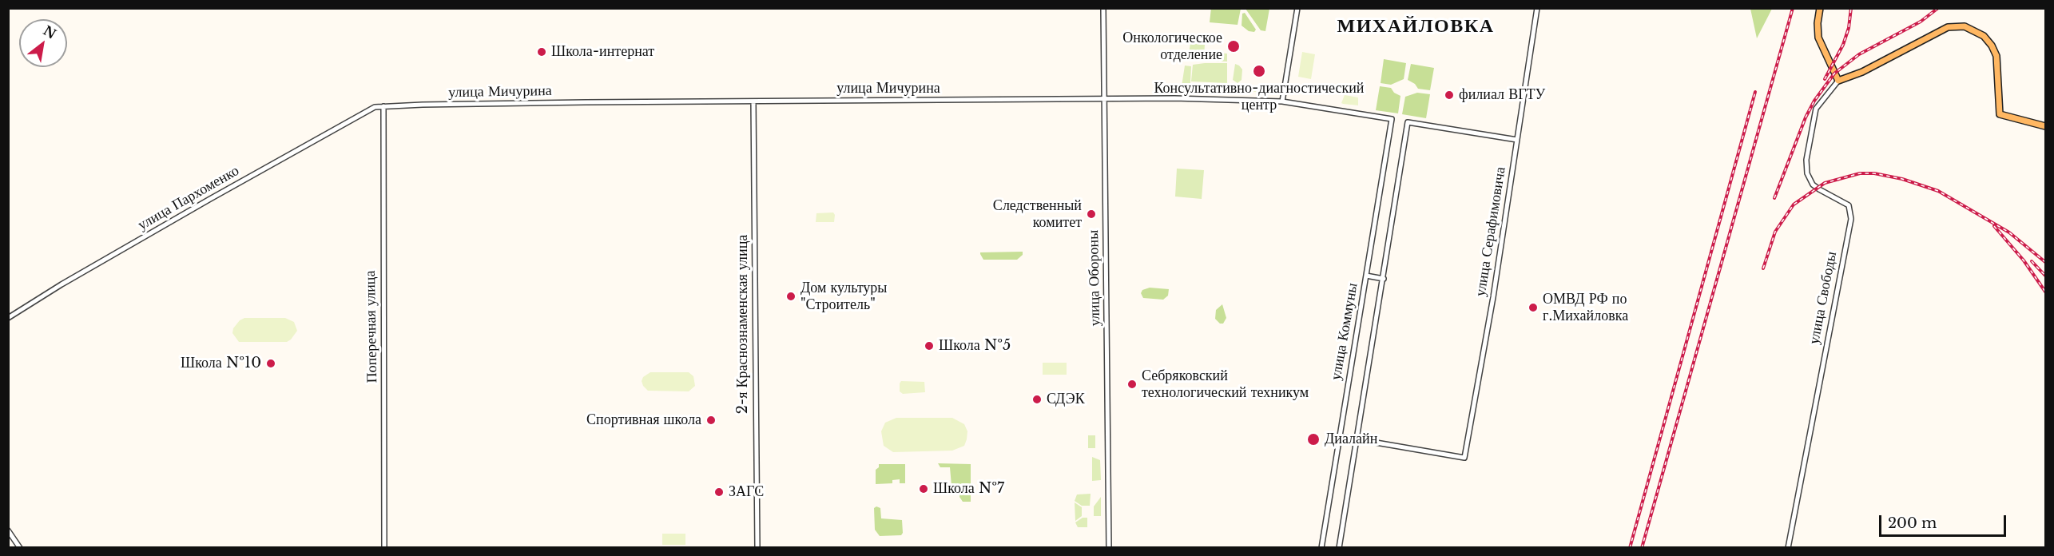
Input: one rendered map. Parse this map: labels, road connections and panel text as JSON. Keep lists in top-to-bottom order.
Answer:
{
  "streets": {
    "street": [
      "улица Мичурина",
      "улица Пархоменко",
      "улица Серафимовича",
      "улица Обороны",
      "улица Свободы",
      "2-я Краснознаменская улица",
      "Поперечная улица",
      "улица Коммуны"
    ]
  },
  "crossings": [
    ["улица Мичурина", "улица Пархоменко"],
    ["улица Мичурина", "улица Обороны"],
    ["улица Мичурина", "2-я Краснознаменская улица"],
    ["улица Мичурина", "Поперечная улица"],
    ["улица Мичурина", "улица Коммуны"],
    ["улица Пархоменко", "Поперечная улица"],
    ["улица Серафимовича", "улица Коммуны"]
  ],
  "districts": ["МИХАЙЛОВКА"],
  "places": [
    "Онкологическое отделение",
    "Школа-интернат",
    "Консультативно-диагностический центр",
    "филиал ВГТУ",
    "Следственный комитет",
    "Дом культуры \"Строитель\"",
    "ОМВД РФ по г.Михайловка",
    "Школа №5",
    "Школа №10",
    "Себряковский технологический техникум",
    "СДЭК",
    "Спортивная школа",
    "Диалайн",
    "Школа №7",
    "ЗАГС"
  ],
  "scale_bar": "200 m",
  "north": "top right"
}
